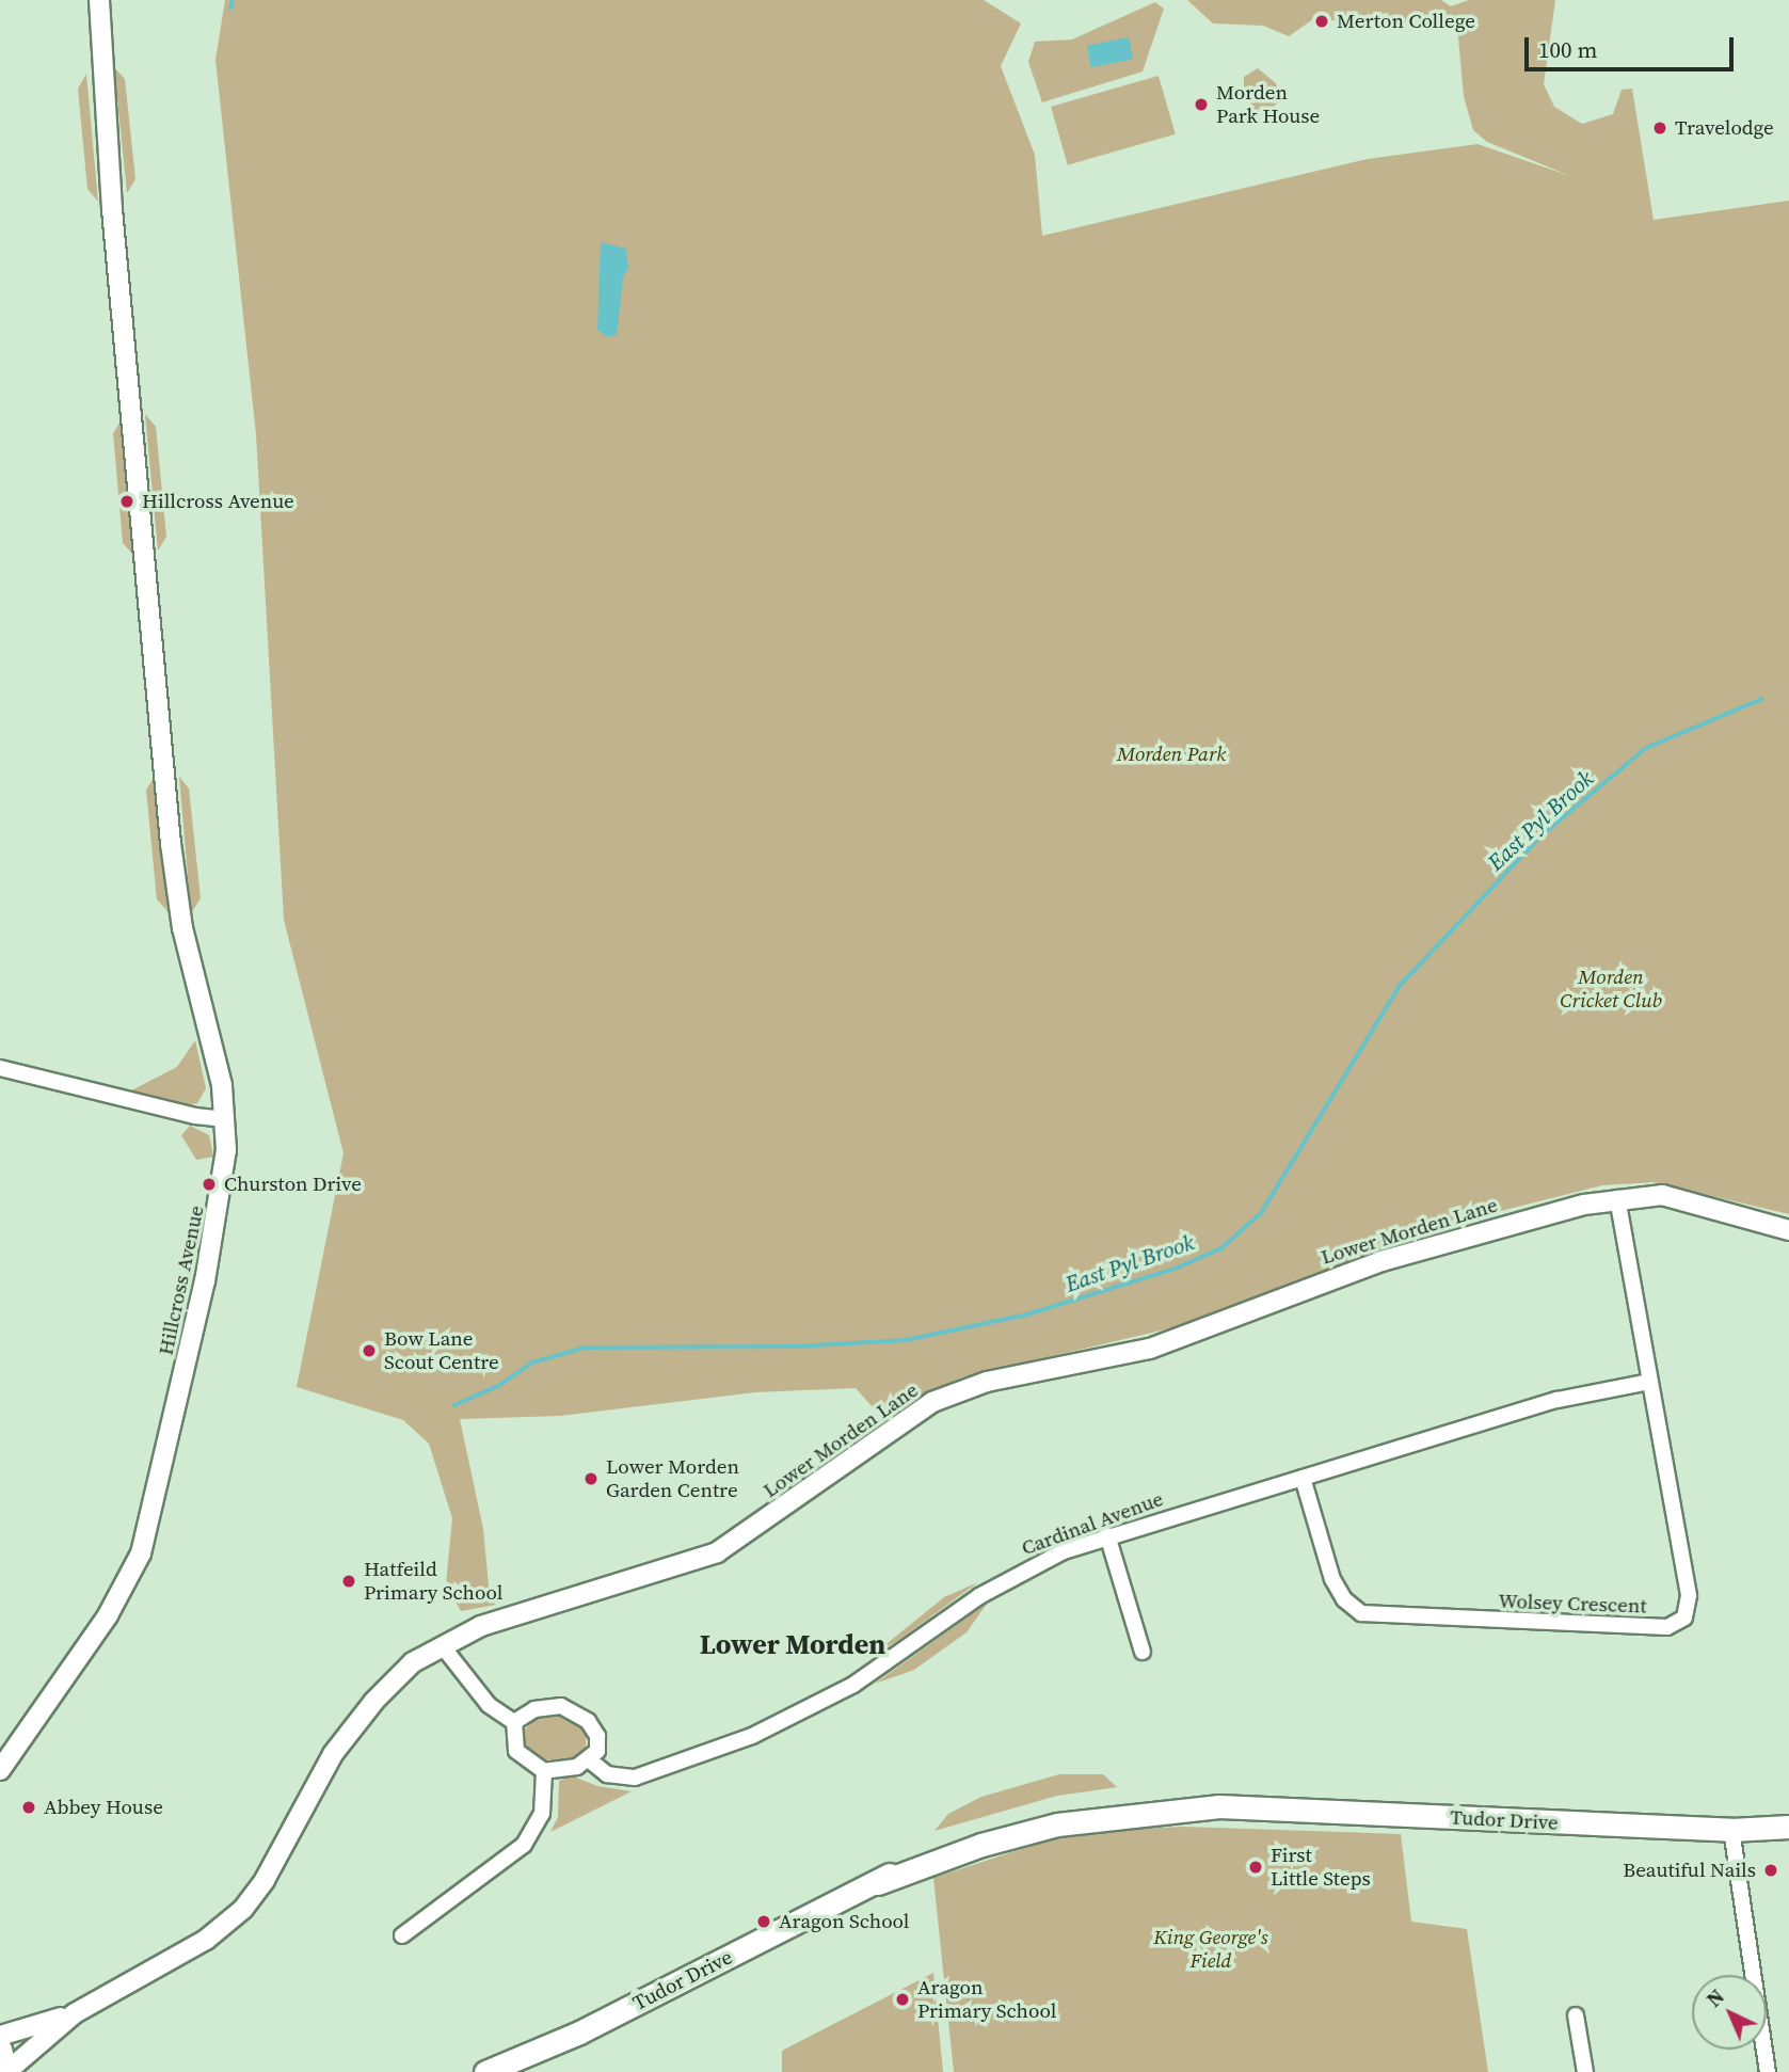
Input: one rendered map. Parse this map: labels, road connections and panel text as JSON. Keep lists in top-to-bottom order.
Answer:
{
  "streets": {
    "main road": ["Tudor Drive"],
    "street": [
      "Lower Morden Lane",
      "Hillcross Avenue",
      "Cardinal Avenue",
      "Wolsey Crescent"
    ]
  },
  "crossings": [
    ["Lower Morden Lane", "Wolsey Crescent"],
    ["Cardinal Avenue", "Wolsey Crescent"]
  ],
  "districts": ["Lower Morden"],
  "water": ["East Pyl Brook"],
  "parks": ["Morden Park", "Morden Cricket Club", "King George's Field"],
  "places": [
    "Merton College",
    "Morden Park House",
    "Travelodge",
    "Hillcross Avenue",
    "Churston Drive",
    "Bow Lane Scout Centre",
    "Lower Morden Garden Centre",
    "Hatfeild Primary School",
    "Abbey House",
    "First Little Steps",
    "Beautiful Nails",
    "Aragon School",
    "Aragon Primary School"
  ],
  "scale_bar": "100 m",
  "north": "top left"
}
